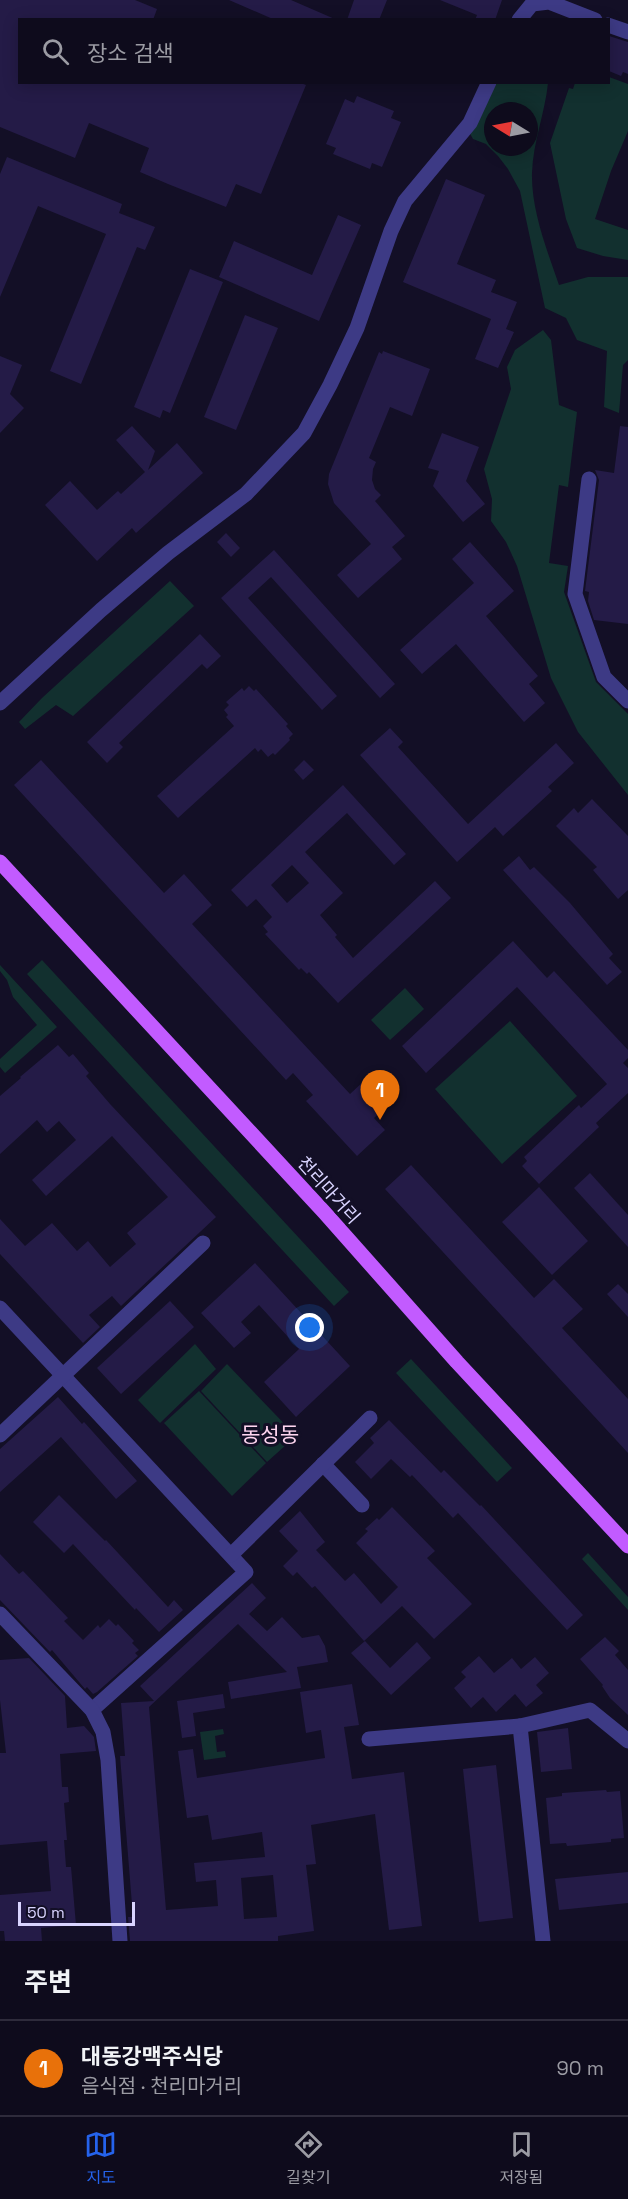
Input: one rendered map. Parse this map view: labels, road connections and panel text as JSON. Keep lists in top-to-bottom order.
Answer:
{
  "streets": {
    "main road": ["천리마거리"]
  },
  "districts": ["동성동"],
  "scale_bar": "50 m",
  "north": "left",
  "page": {
    "search": "장소 검색",
    "pins": "1",
    "scale": "50 m",
    "heading": "주변",
    "list": [
      {
        "mark": "1",
        "name": "대동강맥주식당",
        "note": "음식점 · 천리마거리",
        "value": "90 m"
      }
    ],
    "nav": ["지도", "길찾기", "저장됨"]
  }
}
